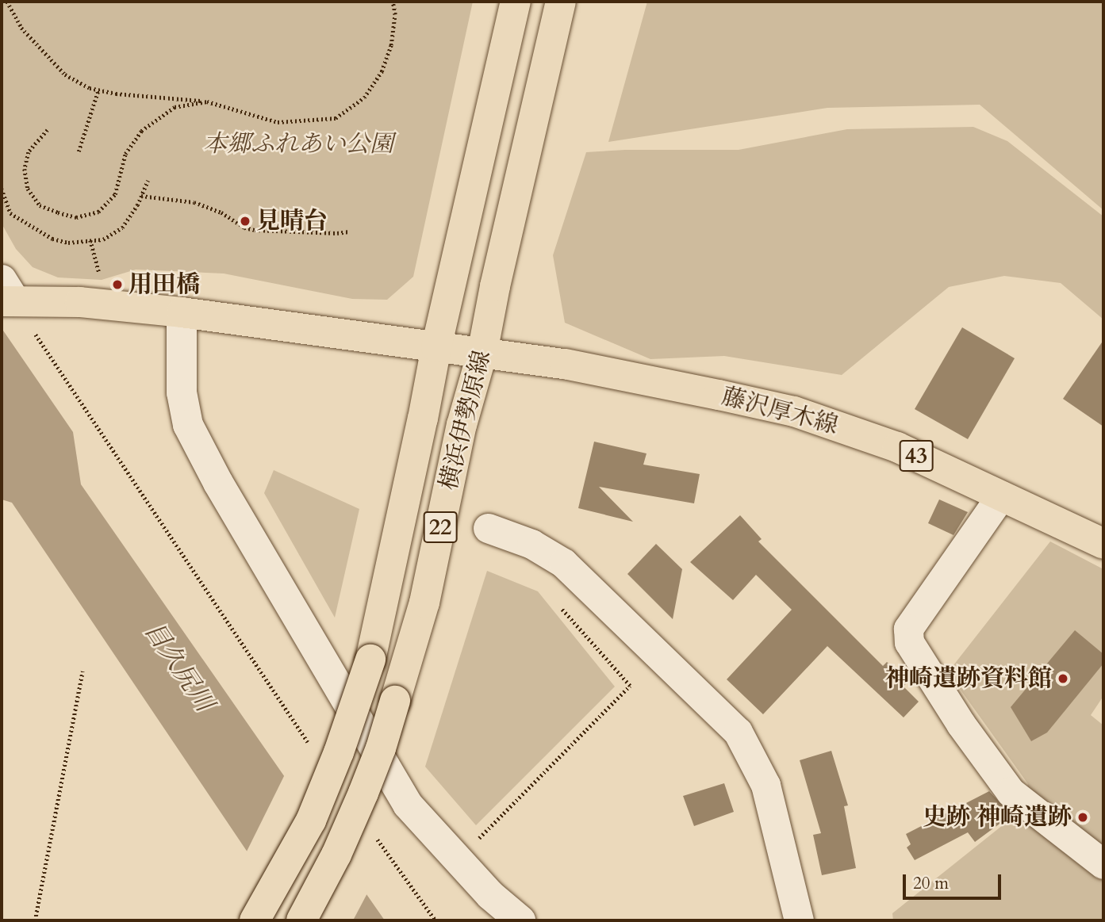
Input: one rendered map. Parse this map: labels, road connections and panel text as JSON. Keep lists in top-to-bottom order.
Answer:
{
  "streets": {
    "main road": [
      "藤沢厚木線",
      "横浜伊勢原線",
      "43",
      "22"
    ]
  },
  "crossings": [
    ["藤沢厚木線", "横浜伊勢原線"]
  ],
  "water": ["目久尻川"],
  "parks": ["本郷ふれあい公園"],
  "places": [
    "見晴台",
    "用田橋",
    "神崎遺跡資料館",
    "史跡 神崎遺跡"
  ],
  "scale_bar": "20 m"
}
